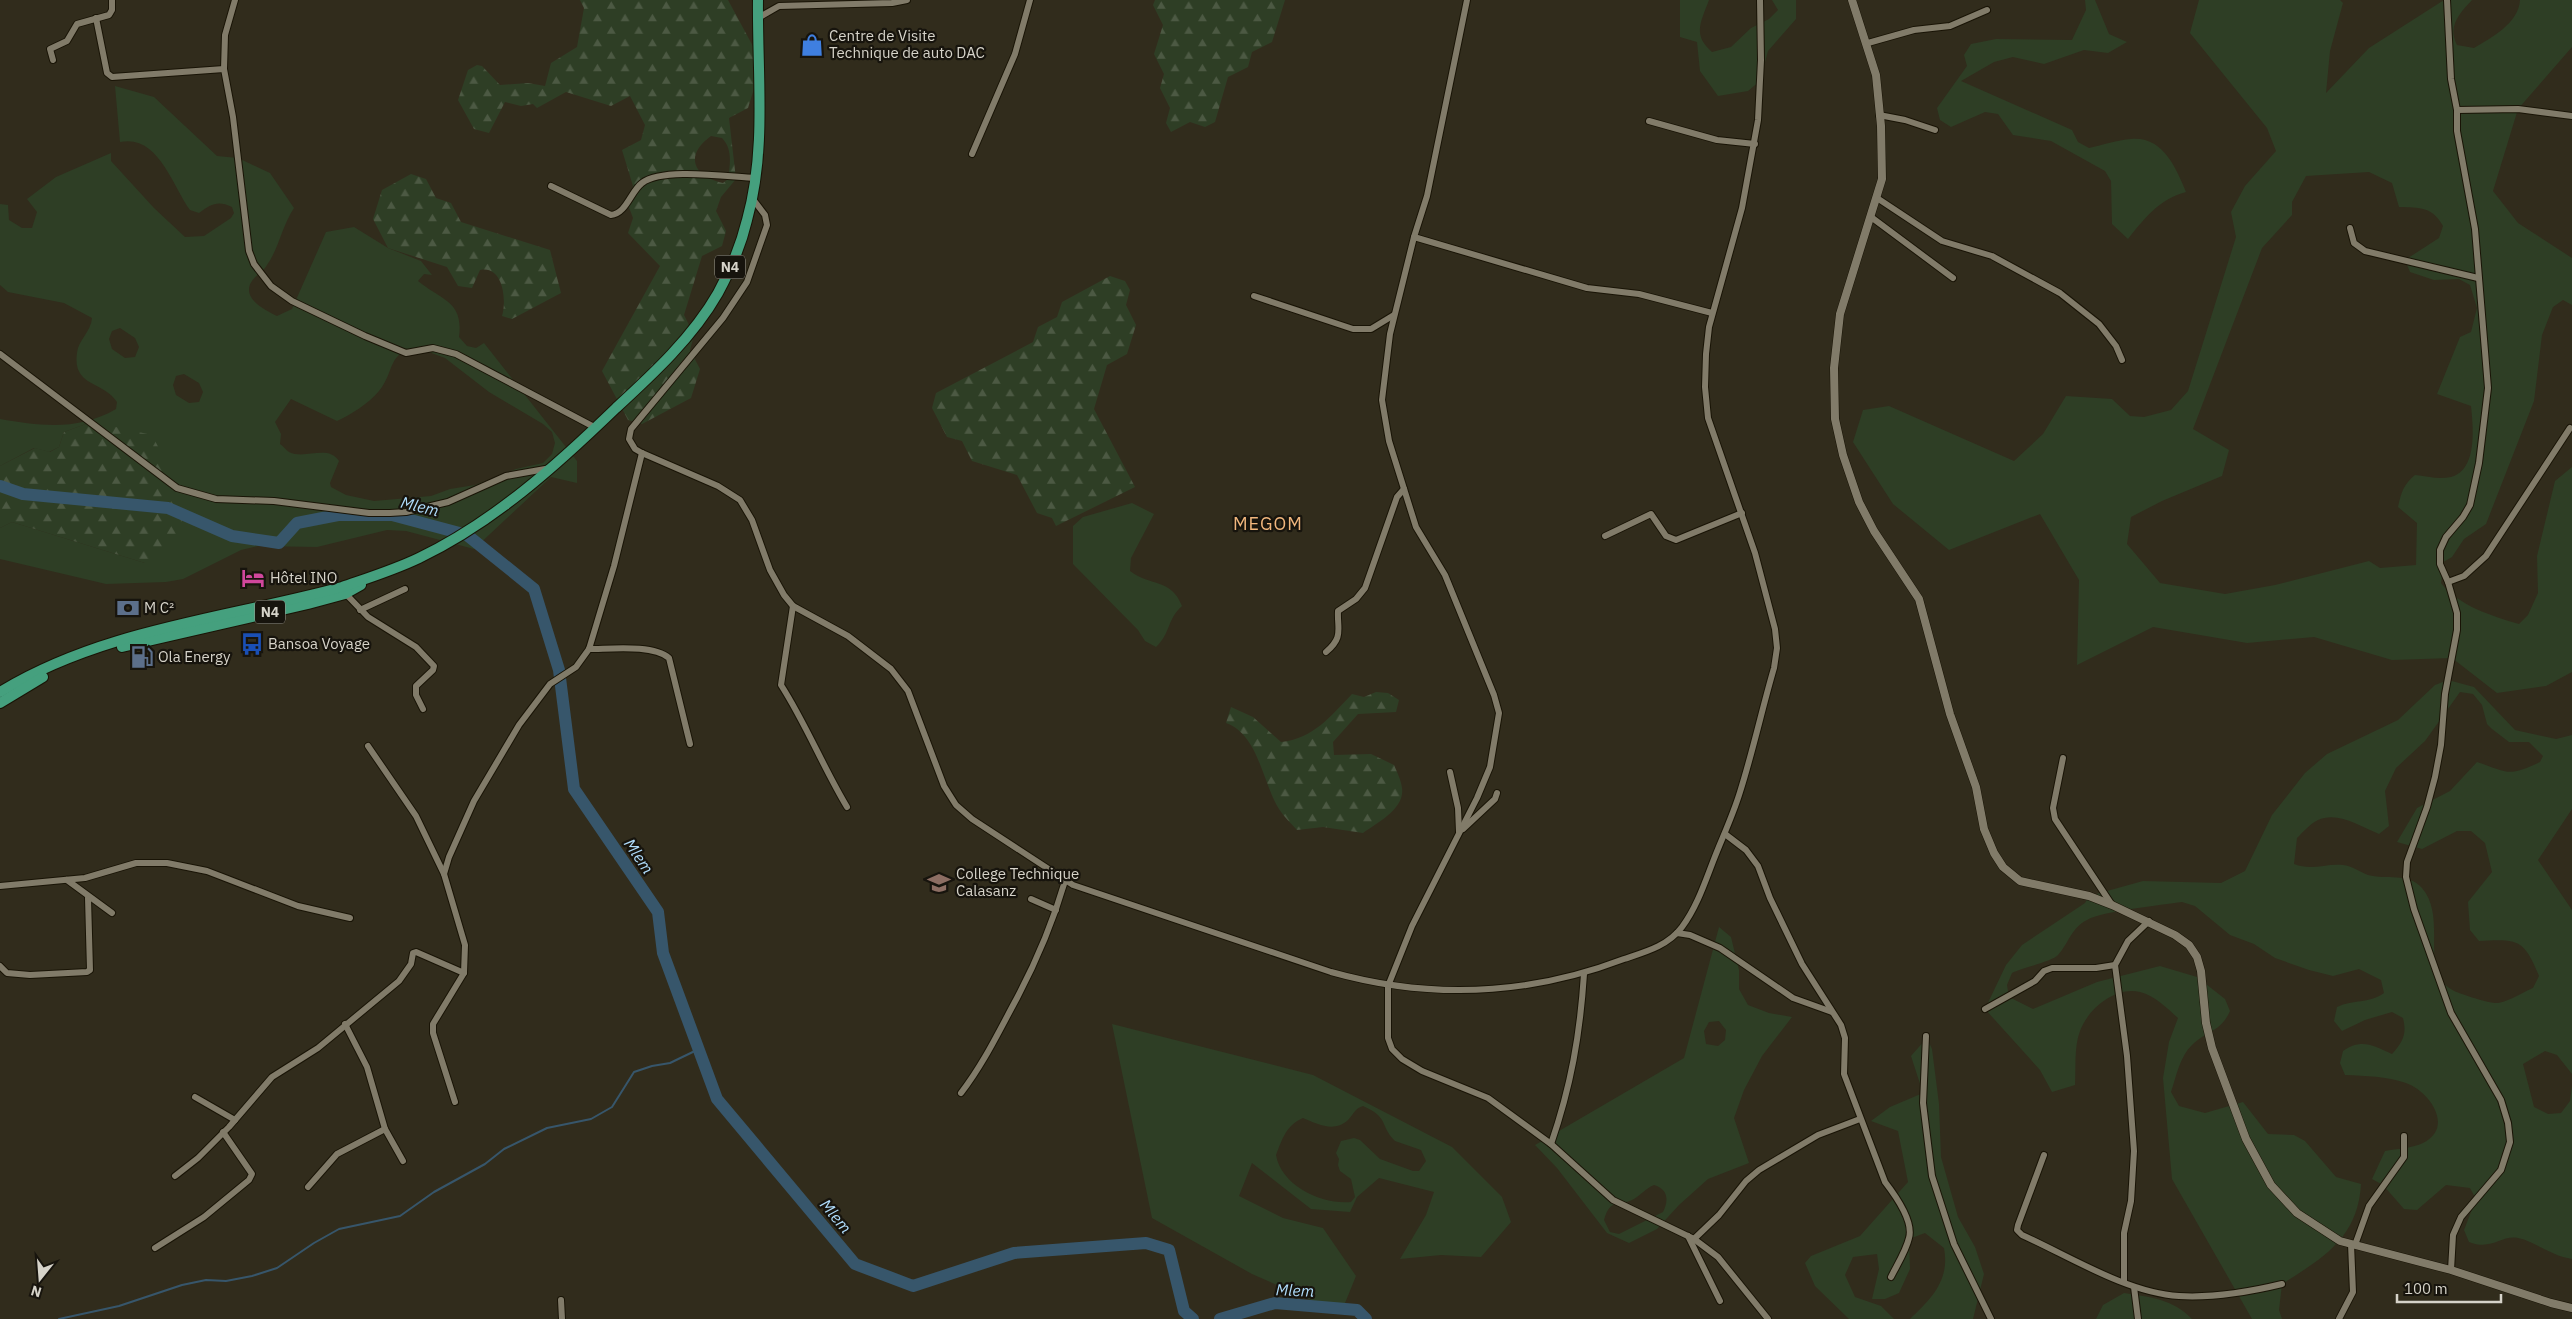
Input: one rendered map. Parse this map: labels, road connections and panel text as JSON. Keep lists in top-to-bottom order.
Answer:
{
  "streets": {
    "highway": ["N4"]
  },
  "districts": ["MEGOM"],
  "water": ["Mlem"],
  "places": {
    "shop": ["Centre de Visite Technique de auto DAC"],
    "hotel": ["Hôtel INO"],
    "bank": ["M C²"],
    "bus stop": ["Bansoa Voyage"],
    "fuel station": ["Ola Energy"],
    "school or university": ["College Technique Calasanz"]
  },
  "scale_bar": "100 m",
  "north": "bottom"
}
